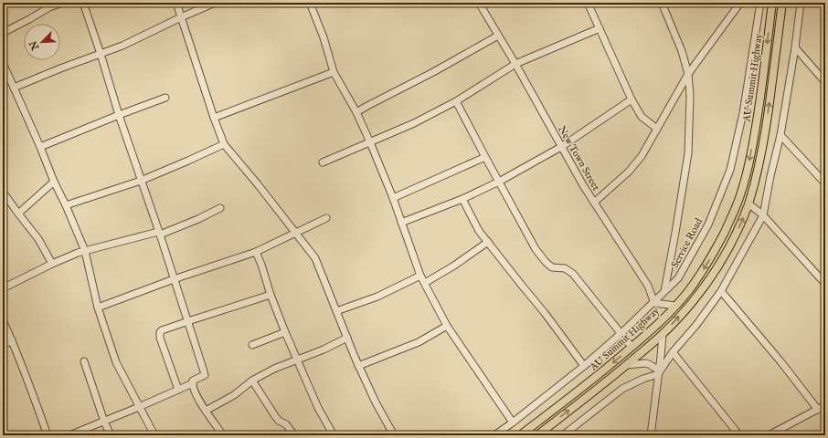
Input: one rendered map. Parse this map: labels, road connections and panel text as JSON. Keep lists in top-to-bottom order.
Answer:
{
  "streets": {
    "main road": ["AU Summit Highway"],
    "street": ["New Town Street", "Service Road"]
  },
  "crossings": [
    ["New Town Street", "Service Road"]
  ],
  "north": "bottom left"
}
